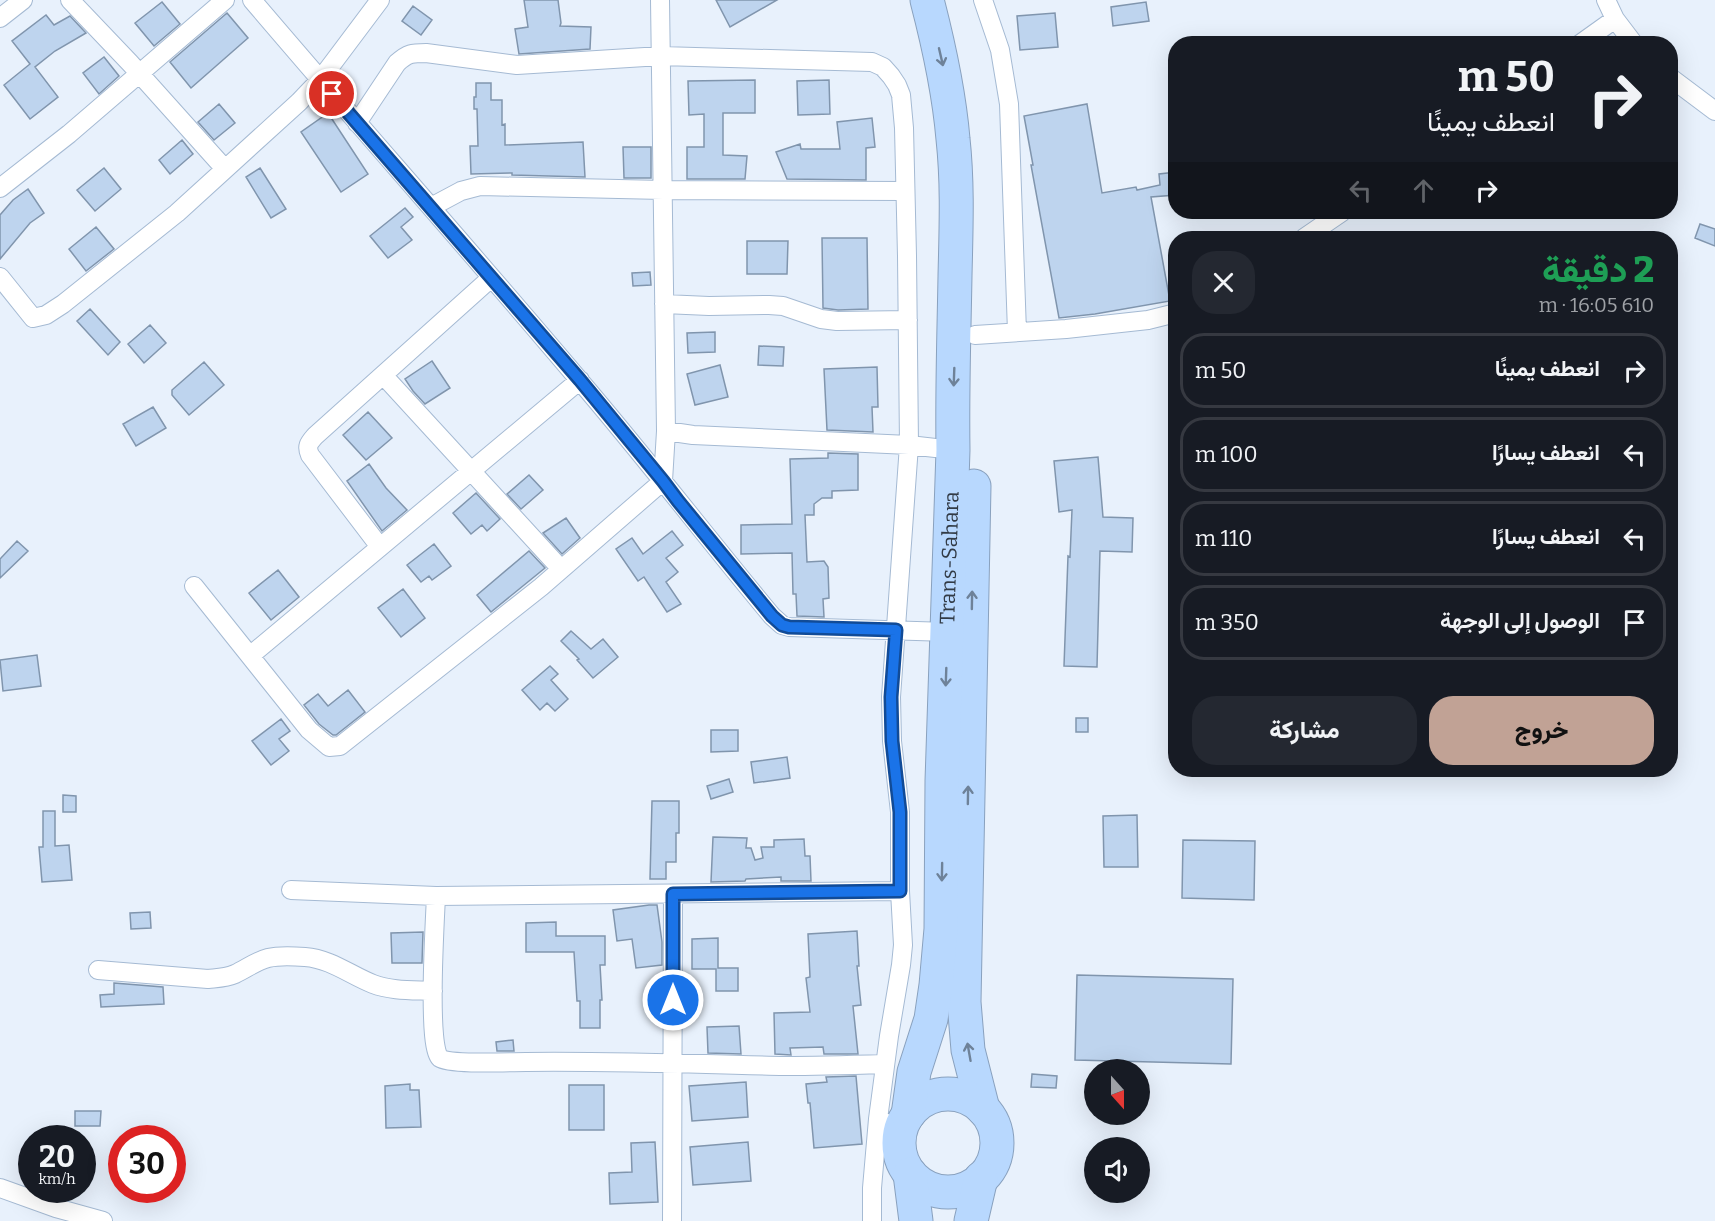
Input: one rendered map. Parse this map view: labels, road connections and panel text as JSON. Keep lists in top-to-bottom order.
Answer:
{
  "streets": {
    "highway": ["Trans-Sahara"]
  },
  "north": "bottom",
  "page": {
    "turn": ["50 m", "انعطف يمينًا"],
    "heading": ["2 دقيقة", "610 m · 16:05"],
    "list": [
      {
        "name": "انعطف يمينًا",
        "value": "50 m"
      },
      {
        "name": "انعطف يسارًا",
        "value": "100 m"
      },
      {
        "name": "انعطف يسارًا",
        "value": "110 m"
      },
      {
        "name": "الوصول إلى الوجهة",
        "value": "350 m"
      }
    ],
    "buttons": ["خروج", "مشاركة"],
    "speed": "20 km/h",
    "limit": "30"
  }
}
